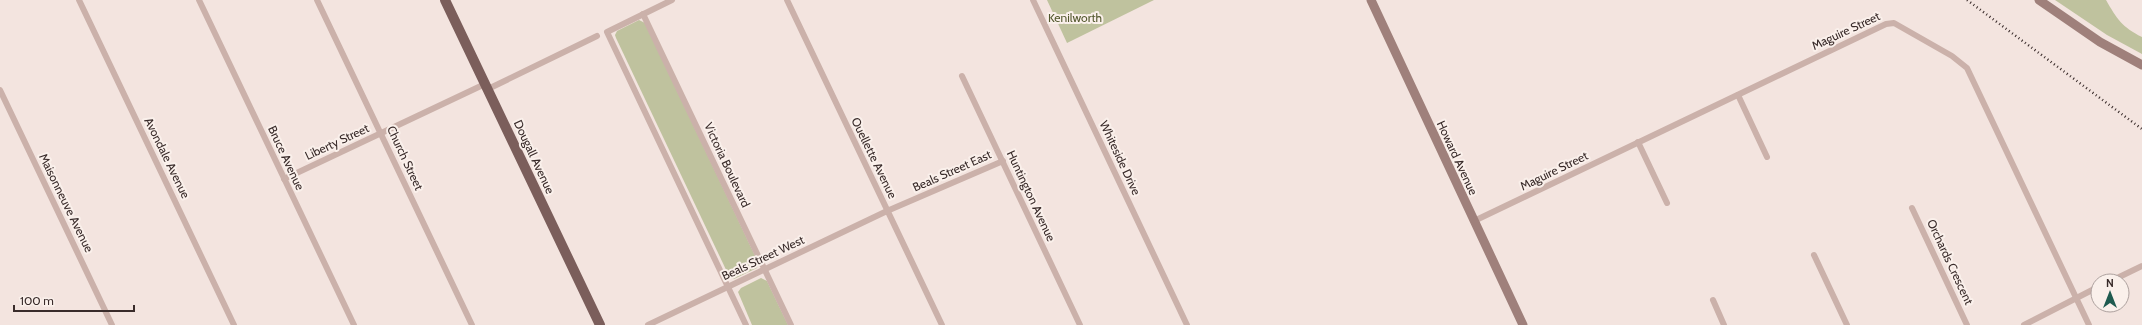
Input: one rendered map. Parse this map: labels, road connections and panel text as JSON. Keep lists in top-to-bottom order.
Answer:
{
  "streets": {
    "main road": ["Dougall Avenue"],
    "street": [
      "Maguire Street",
      "Liberty Street",
      "Avondale Avenue",
      "Bruce Avenue",
      "Church Street",
      "Ouellette Avenue",
      "Whiteside Drive",
      "Howard Avenue",
      "Victoria Boulevard",
      "Beals Street East",
      "Huntington Avenue",
      "Maisonneuve Avenue",
      "Beals Street West",
      "Orchards Crescent"
    ]
  },
  "crossings": [
    ["Maguire Street", "Howard Avenue"],
    ["Liberty Street", "Dougall Avenue"],
    ["Liberty Street", "Bruce Avenue"],
    ["Liberty Street", "Church Street"],
    ["Ouellette Avenue", "Beals Street East"],
    ["Ouellette Avenue", "Beals Street West"],
    ["Victoria Boulevard", "Beals Street West"],
    ["Beals Street East", "Huntington Avenue"],
    ["Beals Street East", "Beals Street West"]
  ],
  "parks": ["Kenilworth"],
  "scale_bar": "100 m",
  "north": "top"
}
